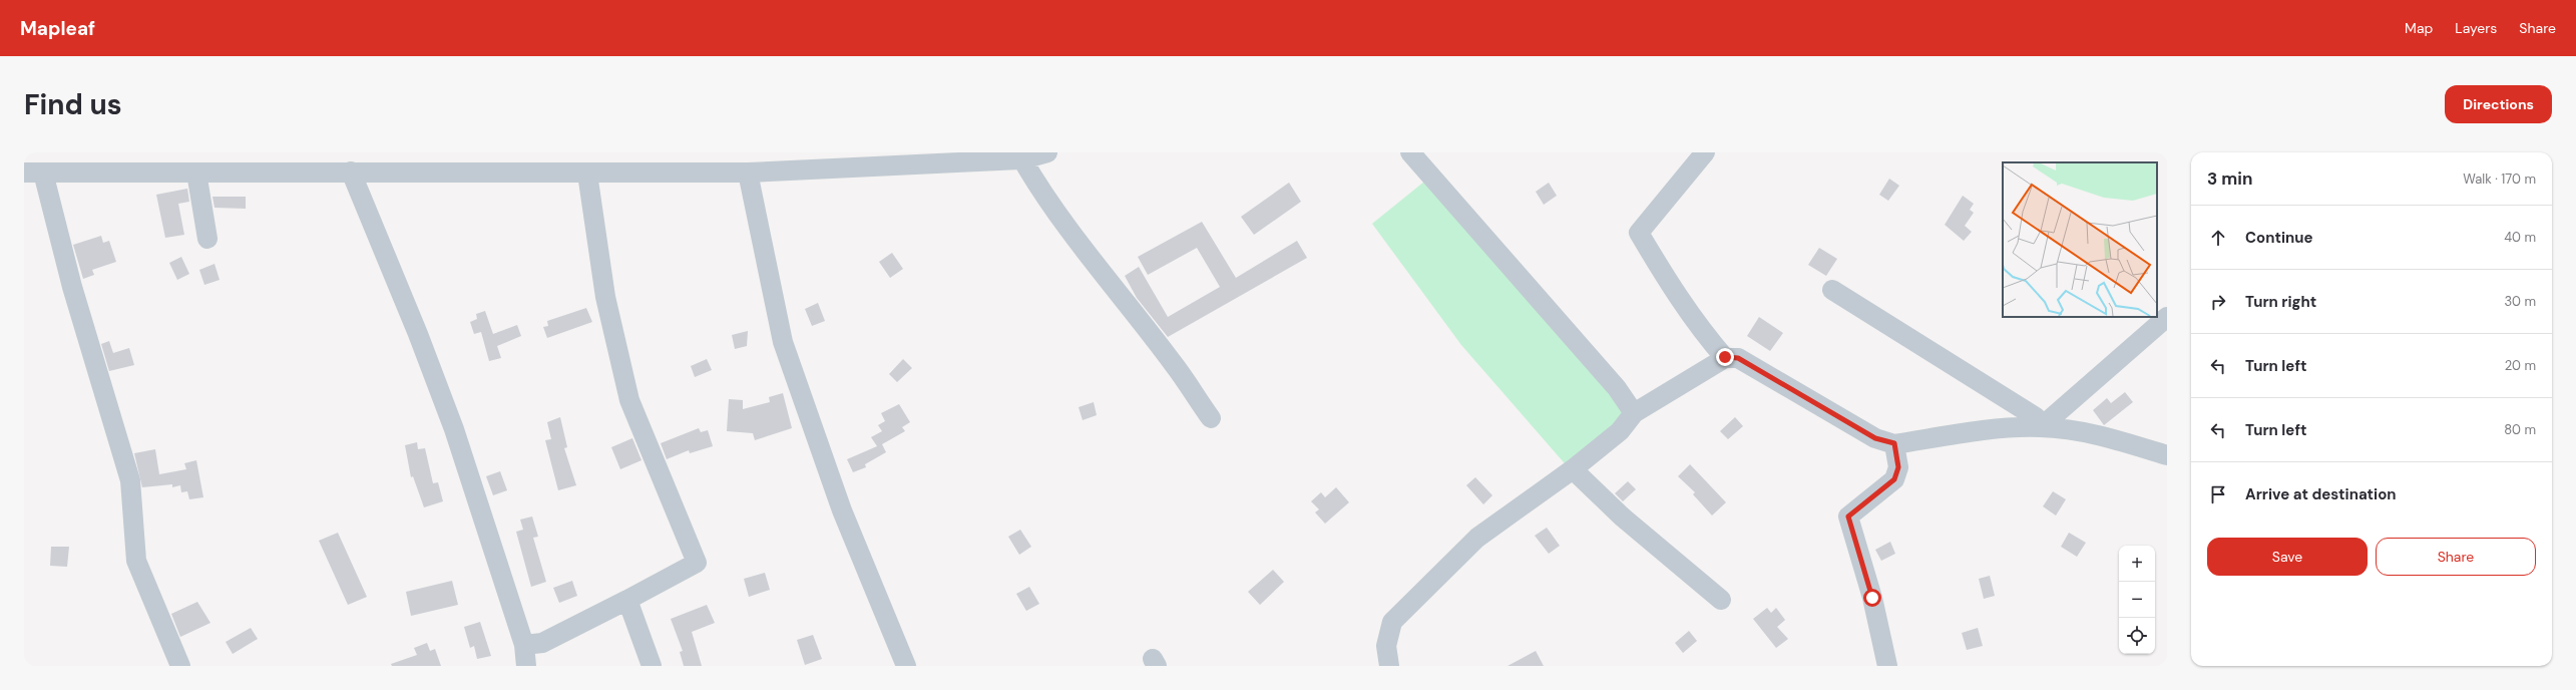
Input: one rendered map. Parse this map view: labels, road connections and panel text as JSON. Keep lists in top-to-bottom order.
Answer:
{
  "page": {
    "header": "Mapleaf",
    "nav": ["Map", "Layers", "Share"],
    "buttons": [
      "Directions",
      ["Save", "Share"]
    ],
    "title": "Find us",
    "heading": ["3 min", "Walk · 170 m"],
    "list": [
      ["Continue", "40 m"],
      ["Turn right", "30 m"],
      ["Turn left", "20 m"],
      ["Turn left", "80 m"],
      "Arrive at destination"
    ],
    "map_buttons": ["+", "−"]
  }
}
